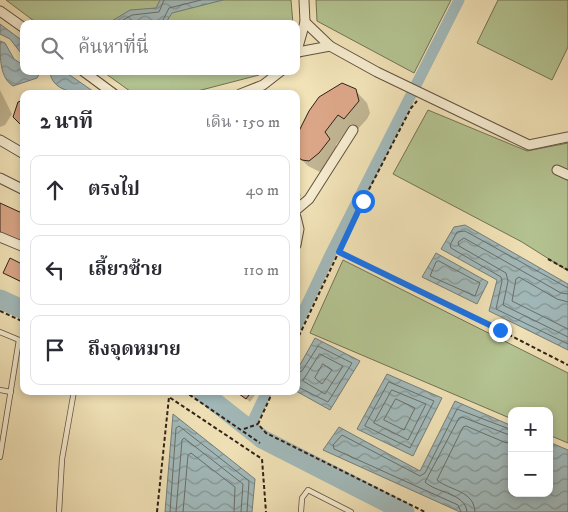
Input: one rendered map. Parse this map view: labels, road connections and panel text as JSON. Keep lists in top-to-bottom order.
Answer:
{
  "page": {
    "search": "ค้นหาที่นี่",
    "heading": ["2 นาที", "เดิน · 150 m"],
    "list": [
      ["ตรงไป", "40 m"],
      ["เลี้ยวซ้าย", "110 m"],
      "ถึงจุดหมาย"
    ],
    "map_buttons": ["+", "−"]
  }
}
